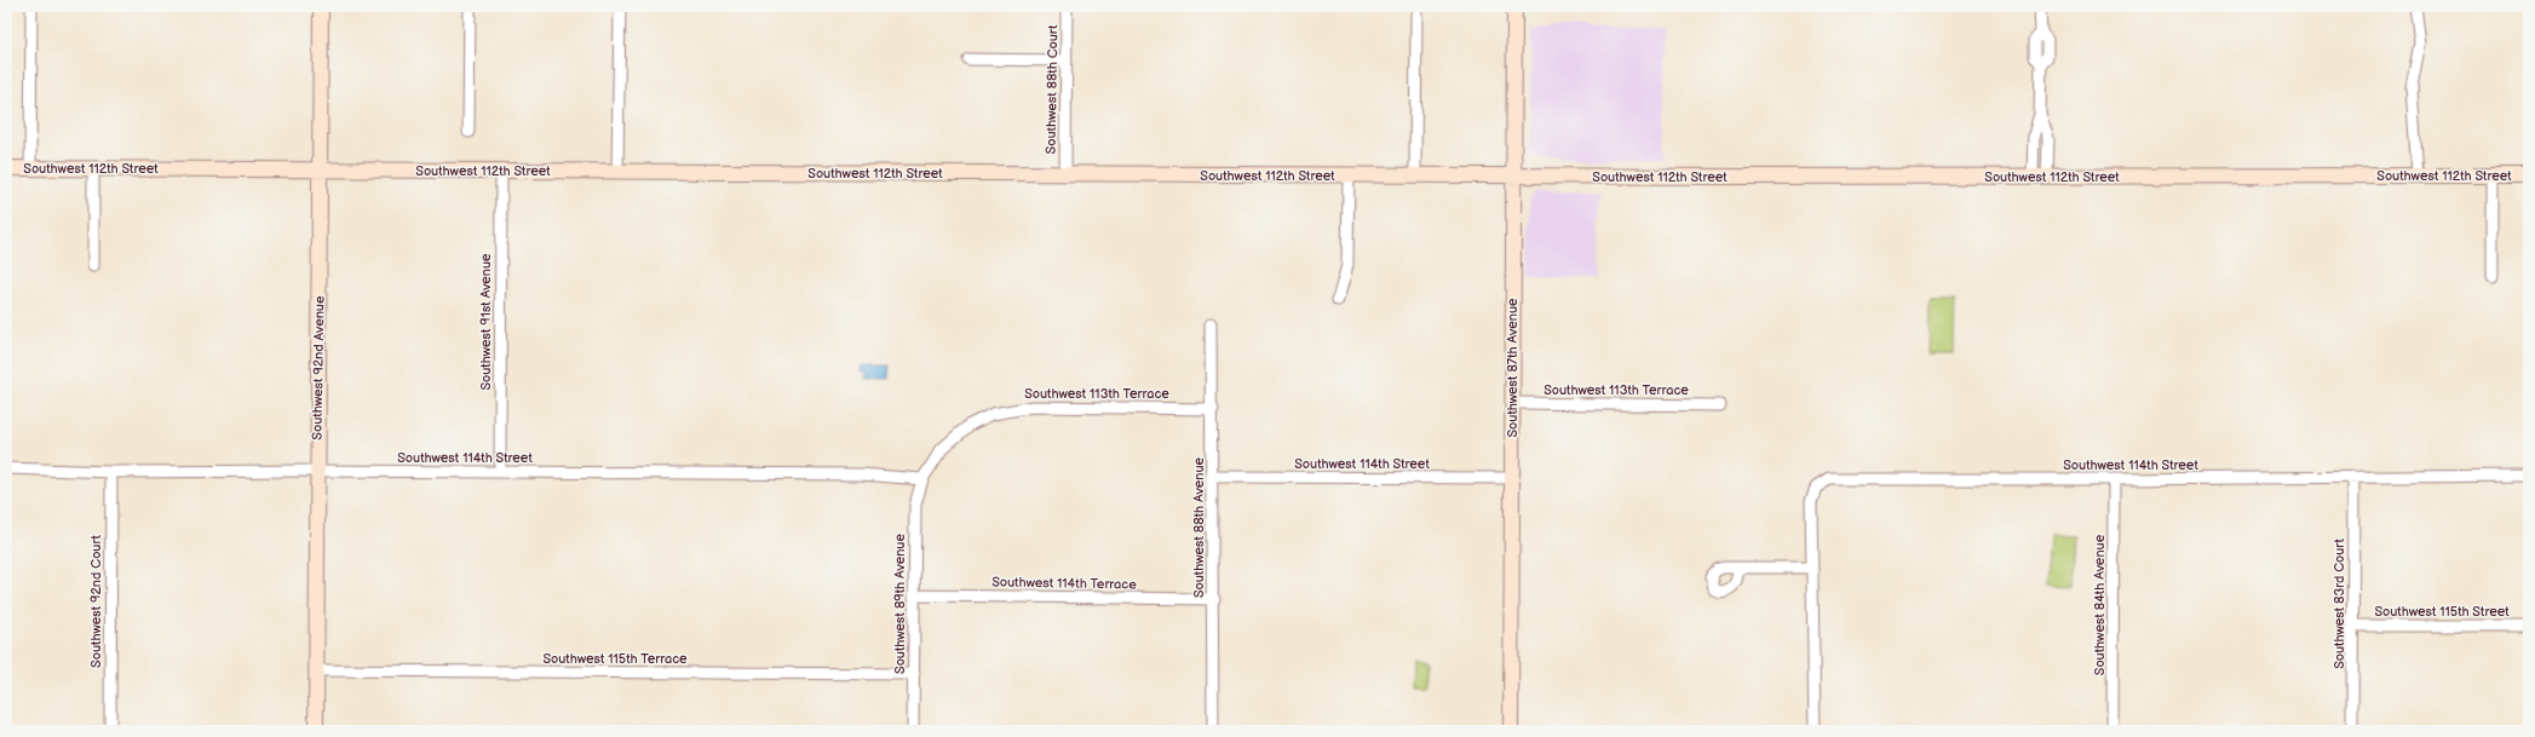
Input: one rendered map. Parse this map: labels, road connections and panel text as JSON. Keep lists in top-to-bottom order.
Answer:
{
  "streets": {
    "main road": ["Southwest 112th Street", "Southwest 92nd Avenue", "Southwest 87th Avenue"],
    "street": [
      "Southwest 88th Court",
      "Southwest 91st Avenue",
      "Southwest 113th Terrace",
      "Southwest 114th Street",
      "Southwest 88th Avenue",
      "Southwest 114th Terrace",
      "Southwest 92nd Court",
      "Southwest 89th Avenue",
      "Southwest 83rd Court",
      "Southwest 84th Avenue",
      "Southwest 115th Street",
      "Southwest 115th Terrace"
    ]
  },
  "crossings": [
    ["Southwest 88th Court", "Southwest 112th Street"],
    ["Southwest 112th Street", "Southwest 91st Avenue"],
    ["Southwest 112th Street", "Southwest 92nd Avenue"],
    ["Southwest 112th Street", "Southwest 87th Avenue"],
    ["Southwest 91st Avenue", "Southwest 114th Street"],
    ["Southwest 92nd Avenue", "Southwest 114th Street"],
    ["Southwest 92nd Avenue", "Southwest 115th Terrace"],
    ["Southwest 87th Avenue", "Southwest 113th Terrace"],
    ["Southwest 87th Avenue", "Southwest 114th Street"],
    ["Southwest 113th Terrace", "Southwest 114th Street"],
    ["Southwest 113th Terrace", "Southwest 88th Avenue"],
    ["Southwest 113th Terrace", "Southwest 89th Avenue"],
    ["Southwest 114th Street", "Southwest 88th Avenue"],
    ["Southwest 114th Street", "Southwest 92nd Court"],
    ["Southwest 114th Street", "Southwest 89th Avenue"],
    ["Southwest 114th Street", "Southwest 83rd Court"],
    ["Southwest 114th Street", "Southwest 84th Avenue"],
    ["Southwest 88th Avenue", "Southwest 114th Terrace"],
    ["Southwest 114th Terrace", "Southwest 89th Avenue"],
    ["Southwest 89th Avenue", "Southwest 115th Terrace"],
    ["Southwest 83rd Court", "Southwest 115th Street"]
  ]
}
